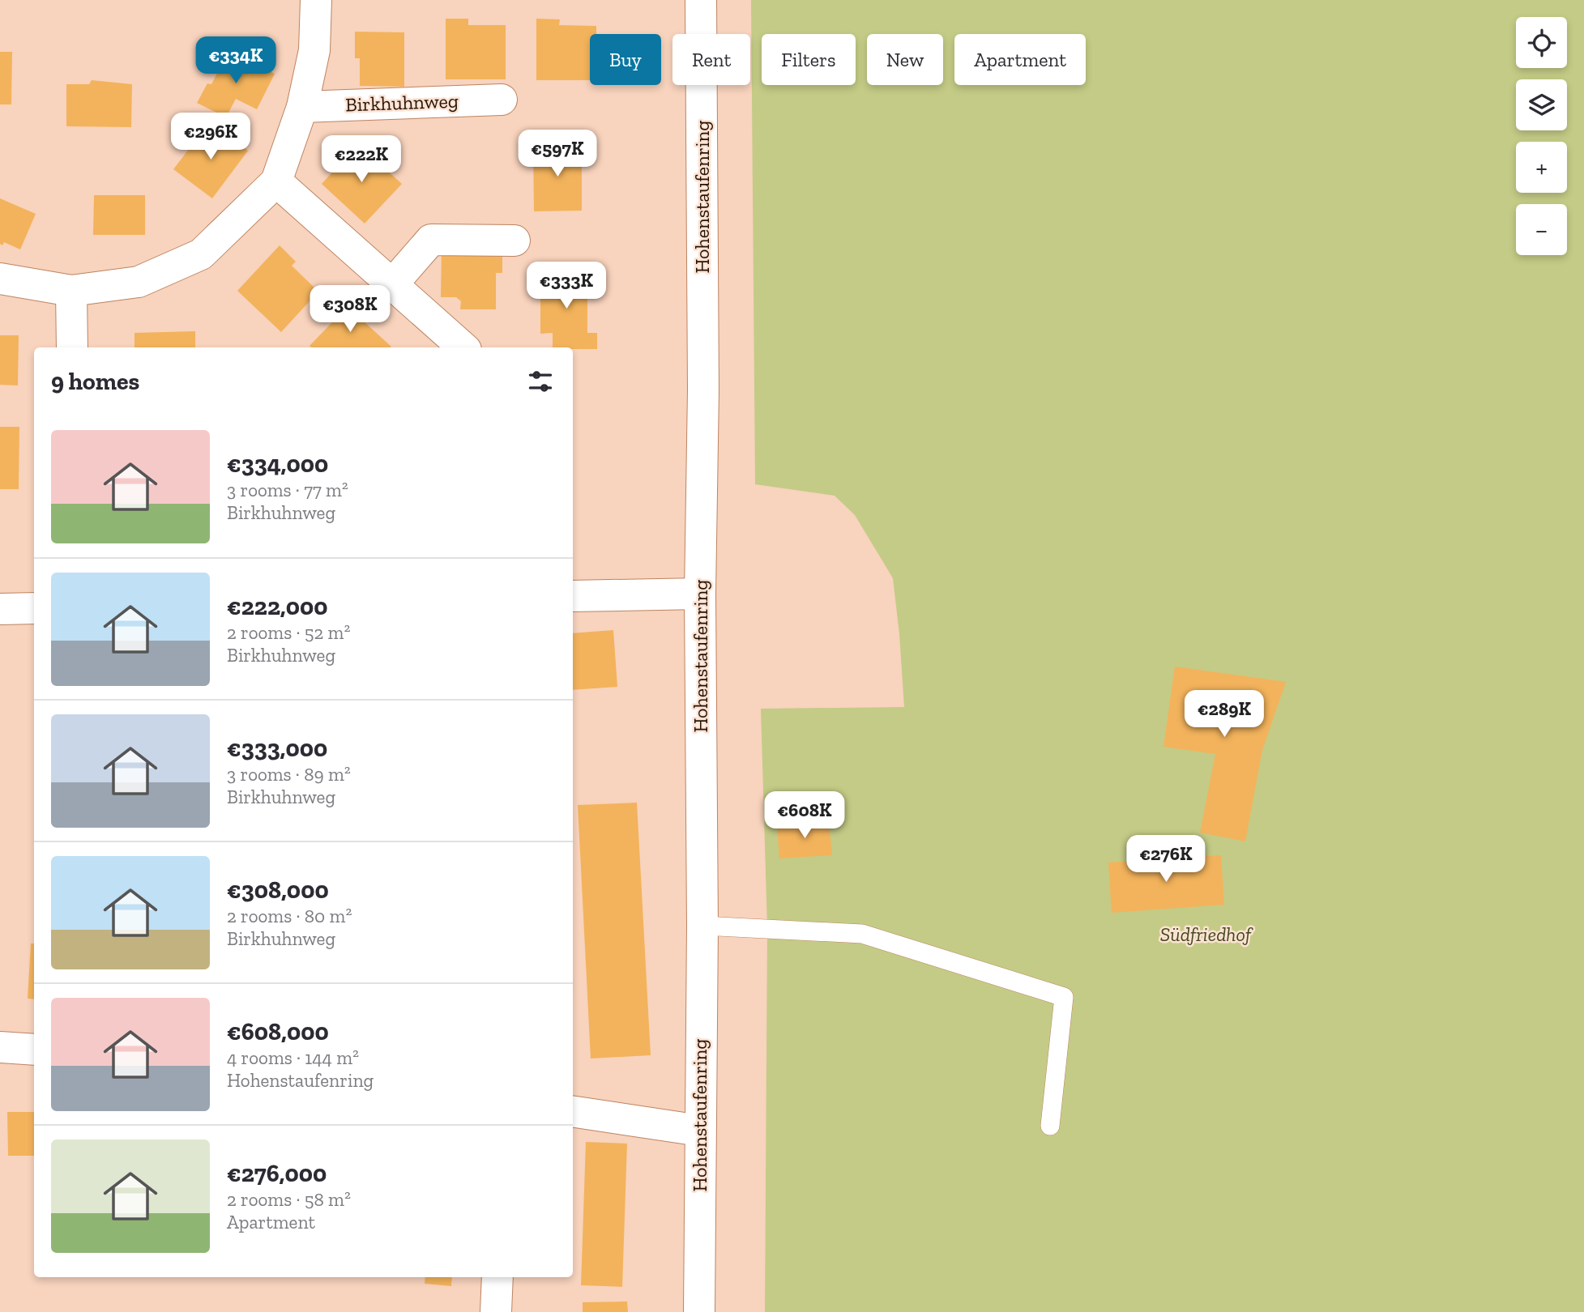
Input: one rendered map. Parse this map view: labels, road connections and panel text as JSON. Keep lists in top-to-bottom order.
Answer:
{
  "streets": {
    "street": ["Birkhuhnweg", "Hohenstaufenring"]
  },
  "parks": ["Südfriedhof"],
  "page": {
    "map_buttons": ["+", "−"],
    "chip": [
      "Buy",
      "Rent",
      "Filters",
      "New",
      "Apartment"
    ],
    "price": [
      "€334K",
      "€296K",
      "€597K",
      "€222K",
      "€333K",
      "€308K",
      "€289K",
      "€608K",
      "€276K"
    ],
    "heading": "9 homes",
    "list": [
      {
        "name": "€334,000",
        "note": "3 rooms · 77 m² · Birkhuhnweg"
      },
      {
        "name": "€222,000",
        "note": "2 rooms · 52 m² · Birkhuhnweg"
      },
      {
        "name": "€333,000",
        "note": "3 rooms · 89 m² · Birkhuhnweg"
      },
      {
        "name": "€308,000",
        "note": "2 rooms · 80 m² · Birkhuhnweg"
      },
      {
        "name": "€608,000",
        "note": "4 rooms · 144 m² · Hohenstaufenring"
      },
      {
        "name": "€276,000",
        "note": "2 rooms · 58 m² · Apartment"
      }
    ]
  }
}
